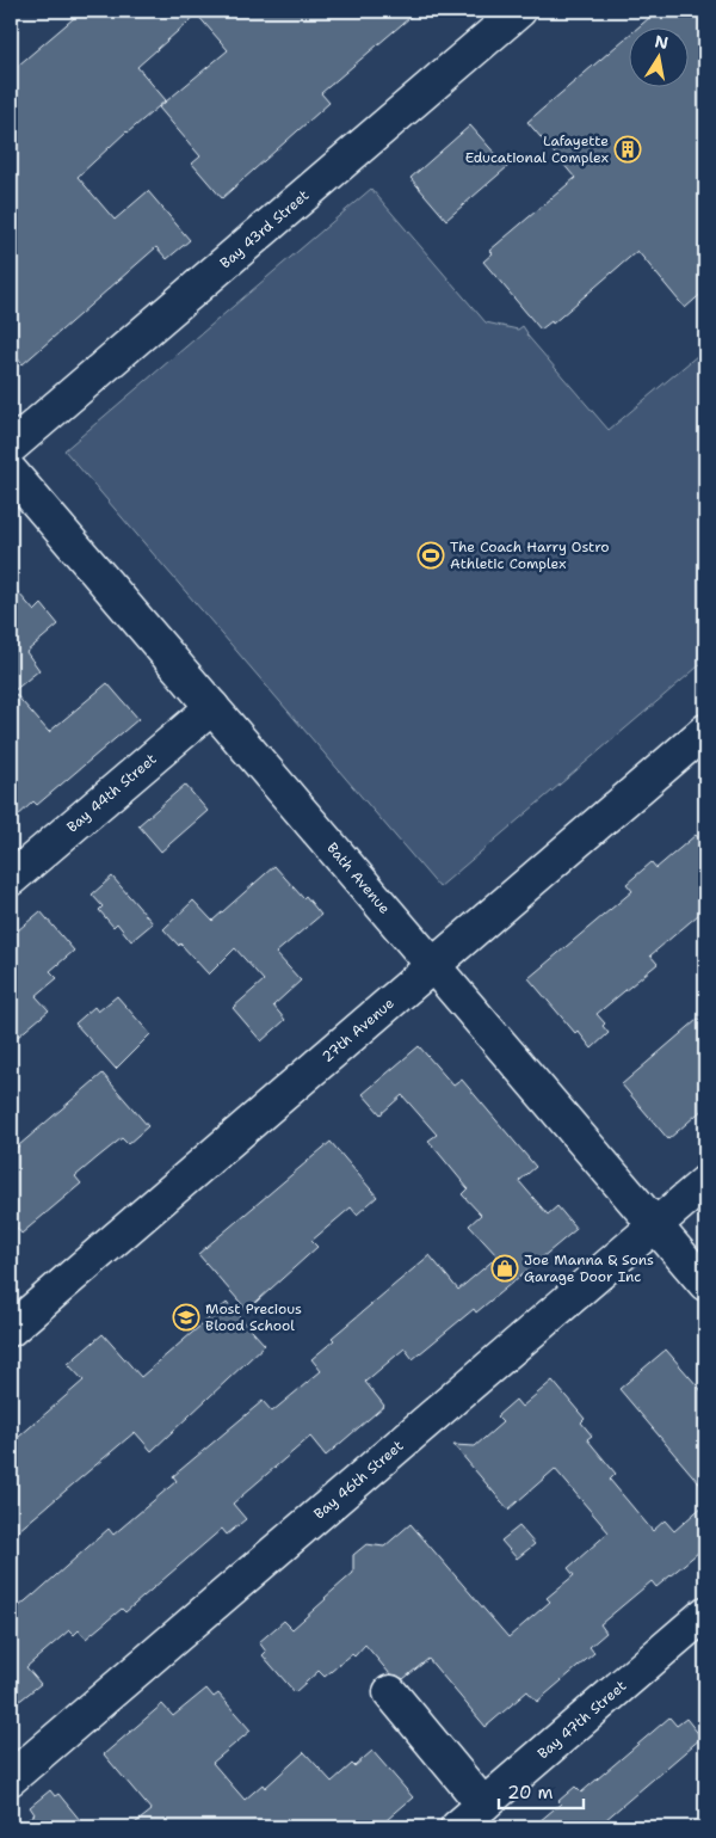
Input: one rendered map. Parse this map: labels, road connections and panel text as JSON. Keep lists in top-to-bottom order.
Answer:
{
  "streets": {
    "street": [
      "Bay 43rd Street",
      "Bay 44th Street",
      "Bath Avenue",
      "27th Avenue",
      "Bay 46th Street",
      "Bay 47th Street"
    ]
  },
  "crossings": [
    ["Bay 44th Street", "Bath Avenue"],
    ["Bath Avenue", "27th Avenue"],
    ["Bath Avenue", "Bay 46th Street"]
  ],
  "places": {
    "building": ["Lafayette Educational Complex"],
    "sports": ["The Coach Harry Ostro Athletic Complex"],
    "shop": ["Joe Manna & Sons Garage Door Inc"],
    "school or university": ["Most Precious Blood School"]
  },
  "scale_bar": "20 m",
  "north": "top"
}
